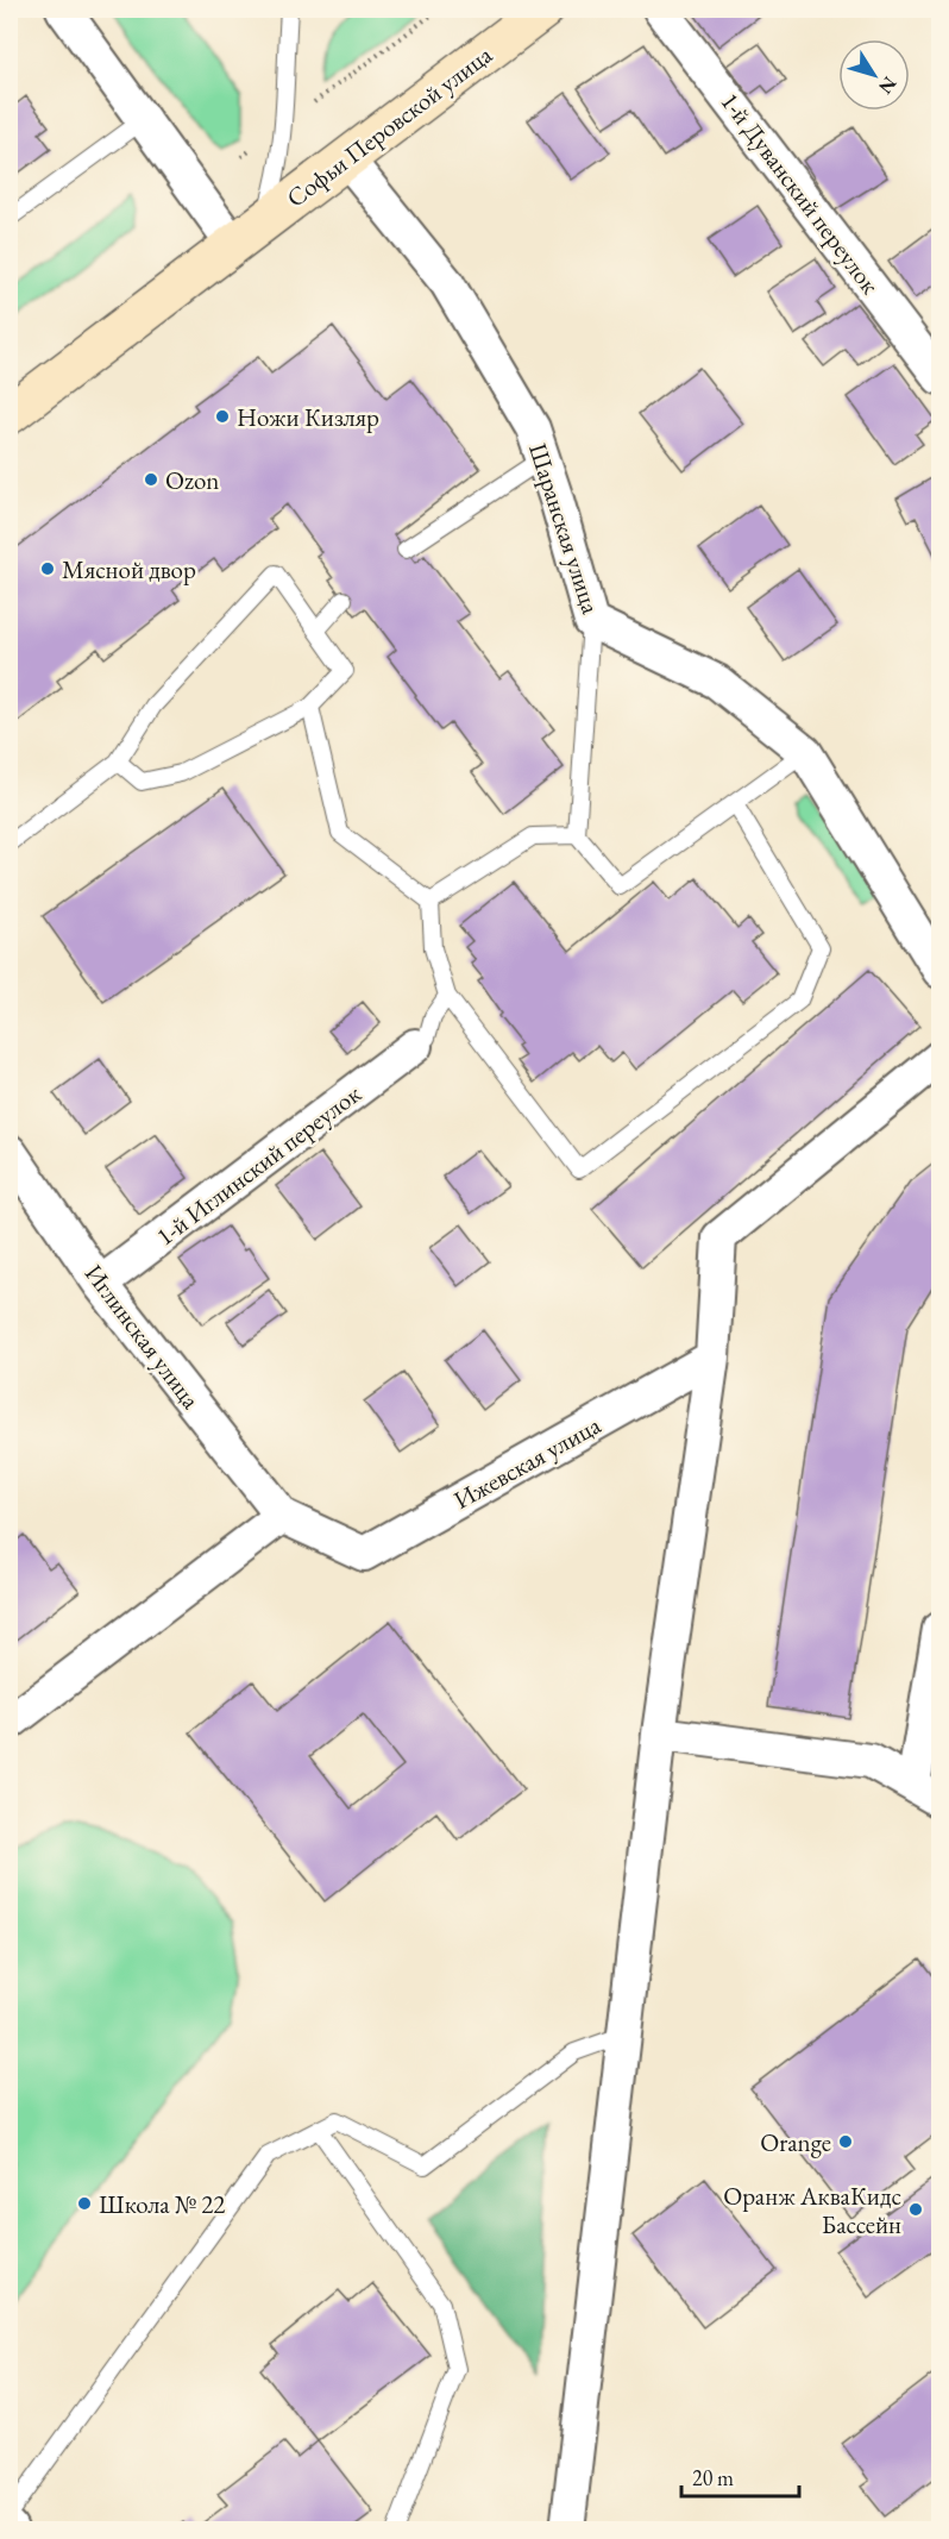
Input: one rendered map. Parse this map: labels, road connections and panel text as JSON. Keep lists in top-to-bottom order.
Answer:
{
  "streets": {
    "main road": ["Софьи Перовской улица"],
    "street": [
      "1-й Дуванский переулок",
      "Шаранская улица",
      "1-й Иглинский переулок",
      "Иглинская улица",
      "Ижевская улица"
    ]
  },
  "crossings": [
    ["Софьи Перовской улица", "Шаранская улица"],
    ["1-й Иглинский переулок", "Иглинская улица"],
    ["Иглинская улица", "Ижевская улица"]
  ],
  "places": [
    "Ножи Кизляр",
    "Ozon",
    "Мясной двор",
    "Orange",
    "Школа № 22",
    "Оранж АкваКидс Бассейн"
  ],
  "scale_bar": "20 m",
  "north": "bottom right"
}
